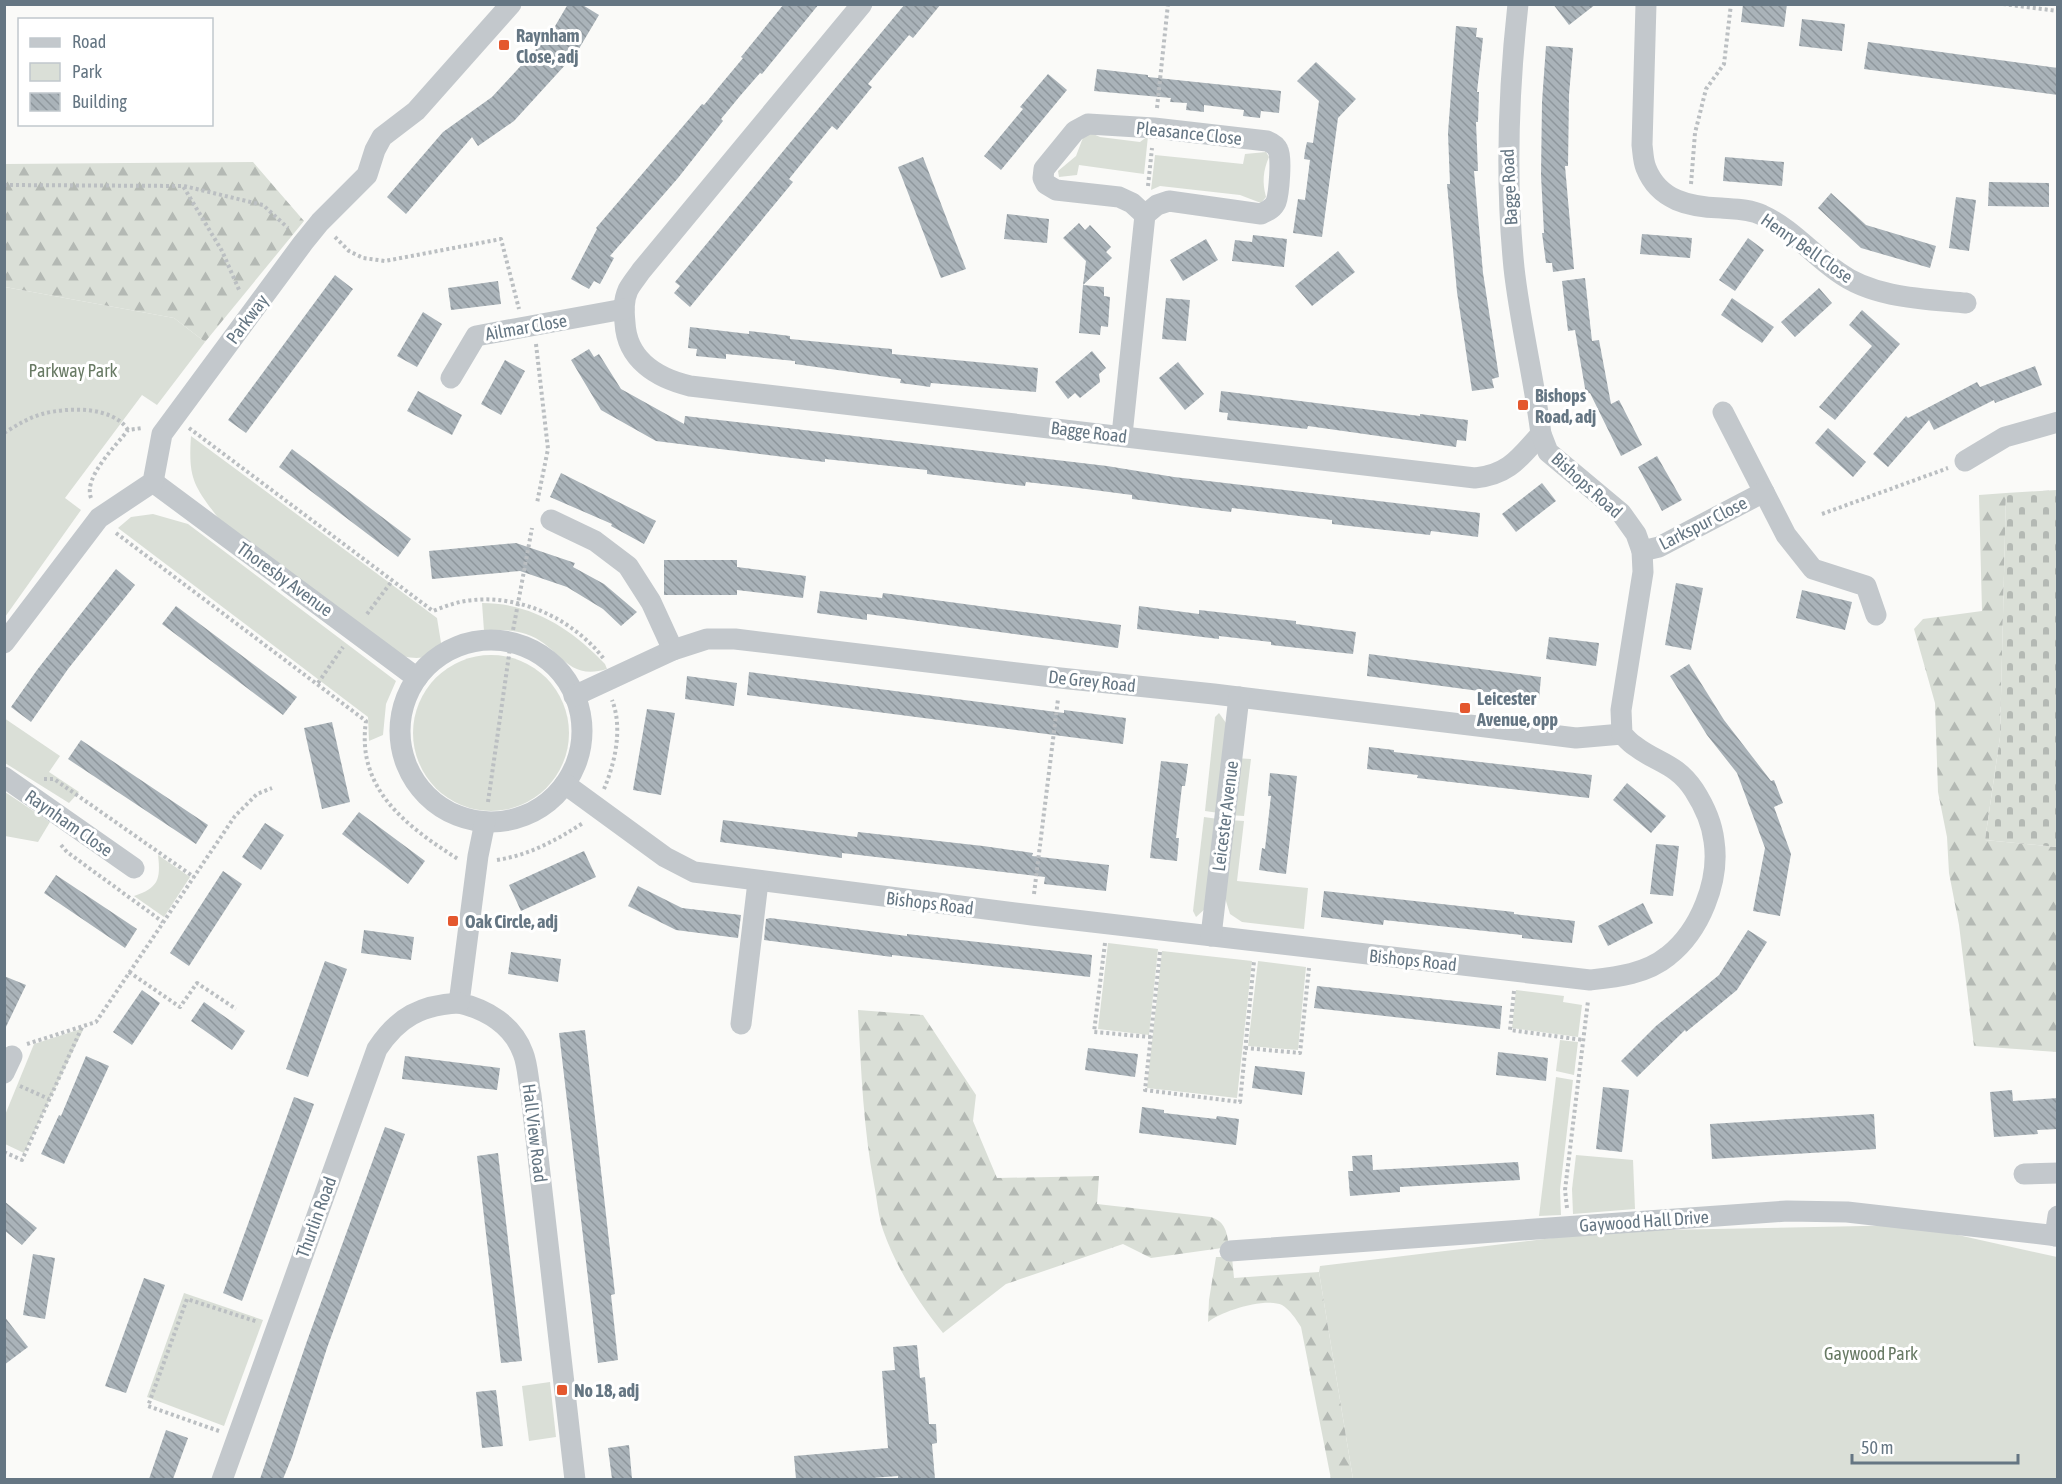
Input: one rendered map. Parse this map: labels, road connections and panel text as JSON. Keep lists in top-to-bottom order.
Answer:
{
  "streets": {
    "street": [
      "Pleasance Close",
      "Bagge Road",
      "Henry Bell Close",
      "Parkway",
      "Ailmar Close",
      "Bishops Road",
      "Larkspur Close",
      "Thoresby Avenue",
      "De Grey Road",
      "Leicester Avenue",
      "Raynham Close",
      "Hall View Road",
      "Thurlin Road",
      "Gaywood Hall Drive"
    ]
  },
  "crossings": [
    ["Bagge Road", "Ailmar Close"],
    ["Bagge Road", "Bishops Road"],
    ["Parkway", "Thoresby Avenue"],
    ["Bishops Road", "Larkspur Close"],
    ["Bishops Road", "De Grey Road"],
    ["Bishops Road", "Leicester Avenue"],
    ["De Grey Road", "Leicester Avenue"],
    ["Hall View Road", "Thurlin Road"]
  ],
  "parks": ["Parkway Park", "Gaywood Park"],
  "places": {
    "transit": [
      "Raynham Close, adj",
      "Bishops Road, adj",
      "Leicester Avenue, opp",
      "Oak Circle, adj",
      "No 18, adj"
    ]
  },
  "legend": ["Road", "Park", "Building"],
  "scale_bar": "50 m"
}
